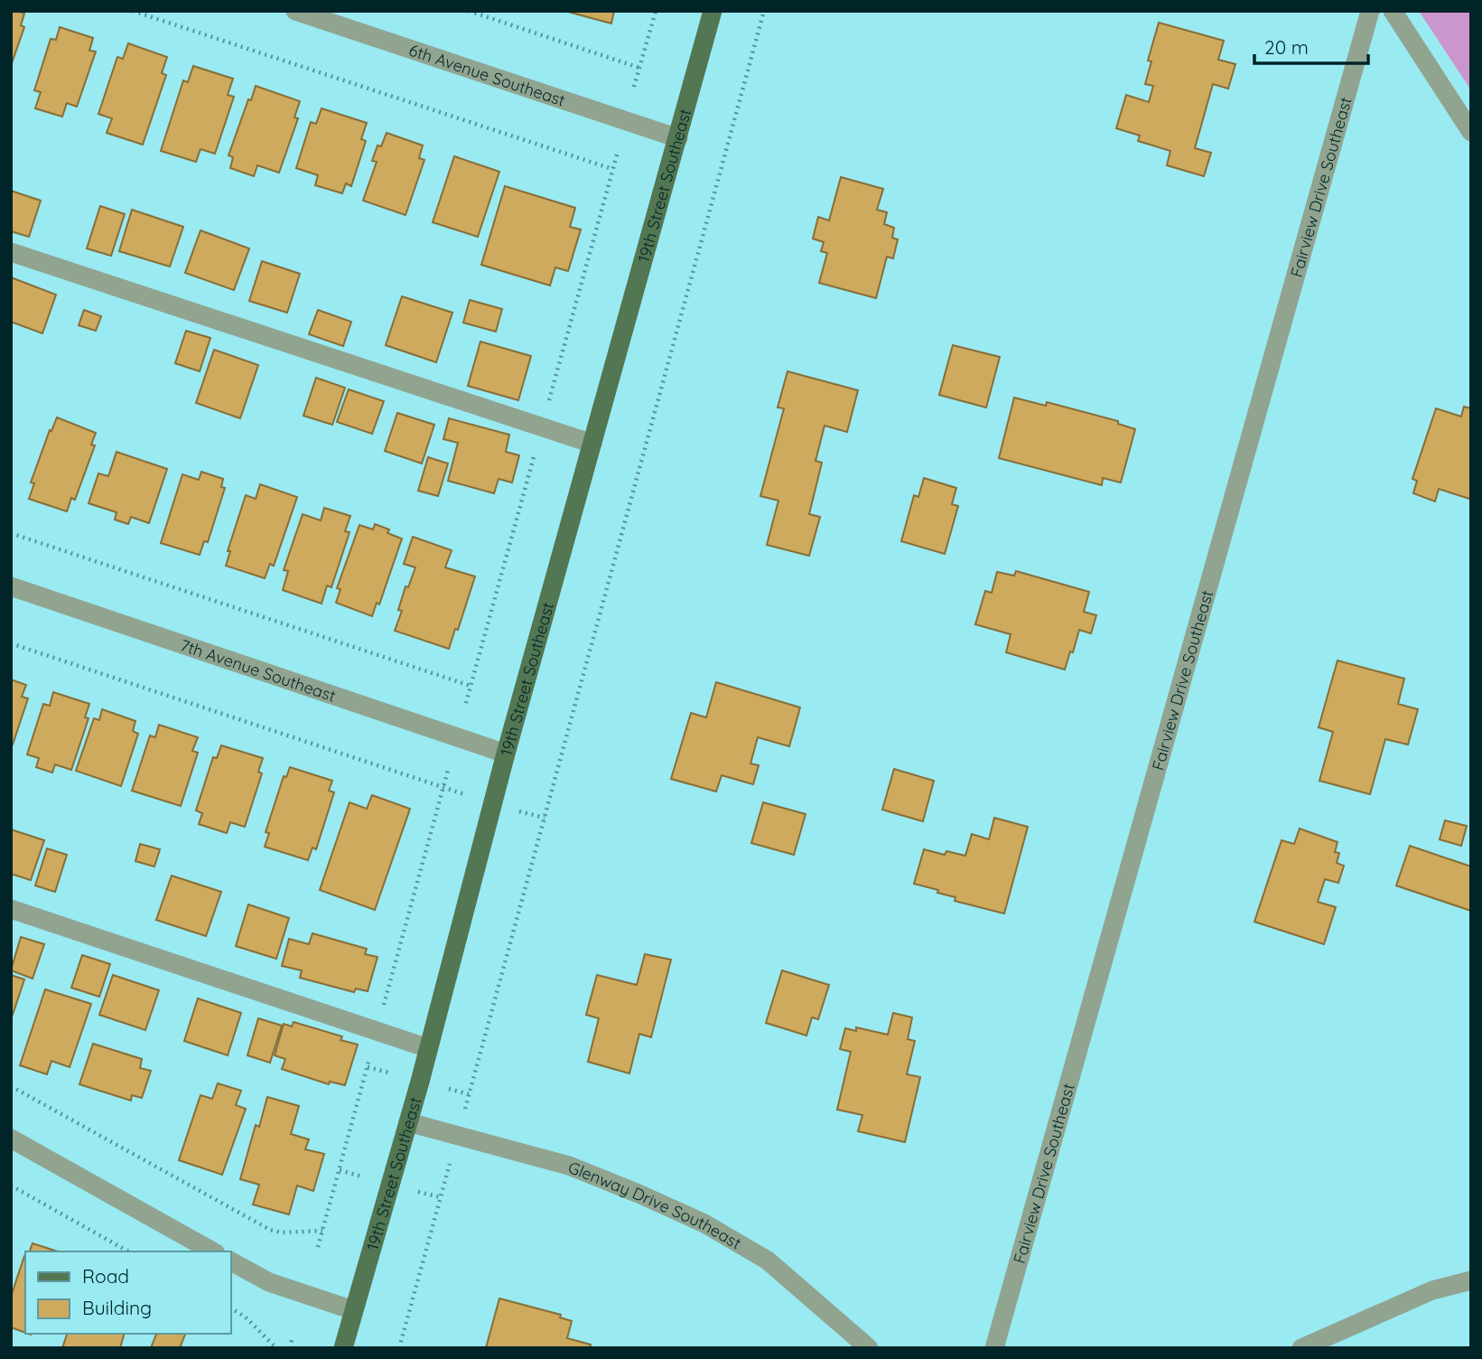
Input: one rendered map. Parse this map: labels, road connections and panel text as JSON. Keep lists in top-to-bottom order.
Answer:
{
  "streets": {
    "main road": ["19th Street Southeast"],
    "street": [
      "6th Avenue Southeast",
      "Fairview Drive Southeast",
      "7th Avenue Southeast",
      "Glenway Drive Southeast"
    ]
  },
  "crossings": [
    ["6th Avenue Southeast", "19th Street Southeast"],
    ["19th Street Southeast", "7th Avenue Southeast"],
    ["19th Street Southeast", "Glenway Drive Southeast"]
  ],
  "legend": ["Road", "Building"],
  "scale_bar": "20 m"
}
